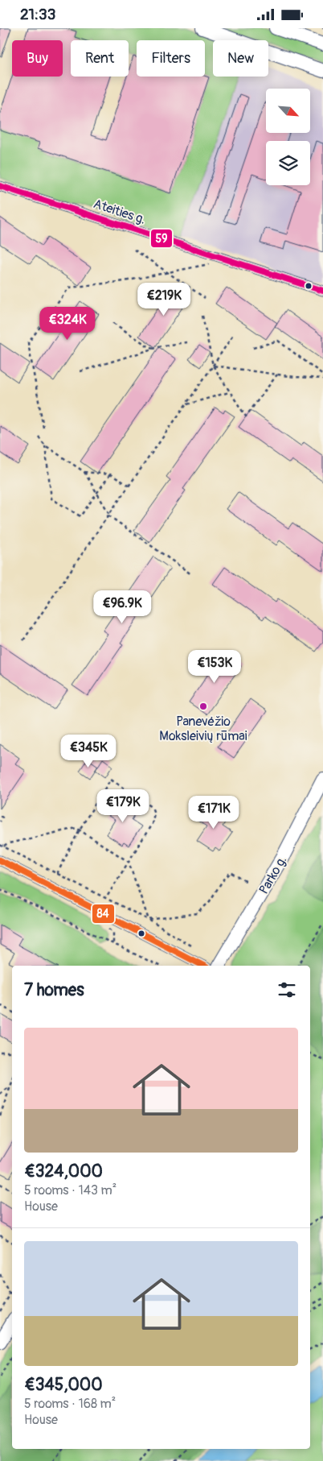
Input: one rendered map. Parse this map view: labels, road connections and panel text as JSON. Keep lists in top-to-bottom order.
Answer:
{
  "streets": {
    "main road": ["Parko g."],
    "street": ["Ateities g."]
  },
  "places": ["Panevėžio Moksleivių rūmai"],
  "lines": ["transit line 59", "transit line 84"],
  "north": "bottom right",
  "page": {
    "status": "21:33",
    "chip": [
      "Buy",
      "Rent",
      "Filters",
      "New"
    ],
    "price": [
      "€219K",
      "€324K",
      "€96.9K",
      "€153K",
      "€345K",
      "€179K",
      "€171K"
    ],
    "heading": "7 homes",
    "list": [
      {
        "name": "€324,000",
        "note": "5 rooms · 143 m² · House"
      },
      {
        "name": "€345,000",
        "note": "5 rooms · 168 m² · House"
      }
    ]
  }
}
